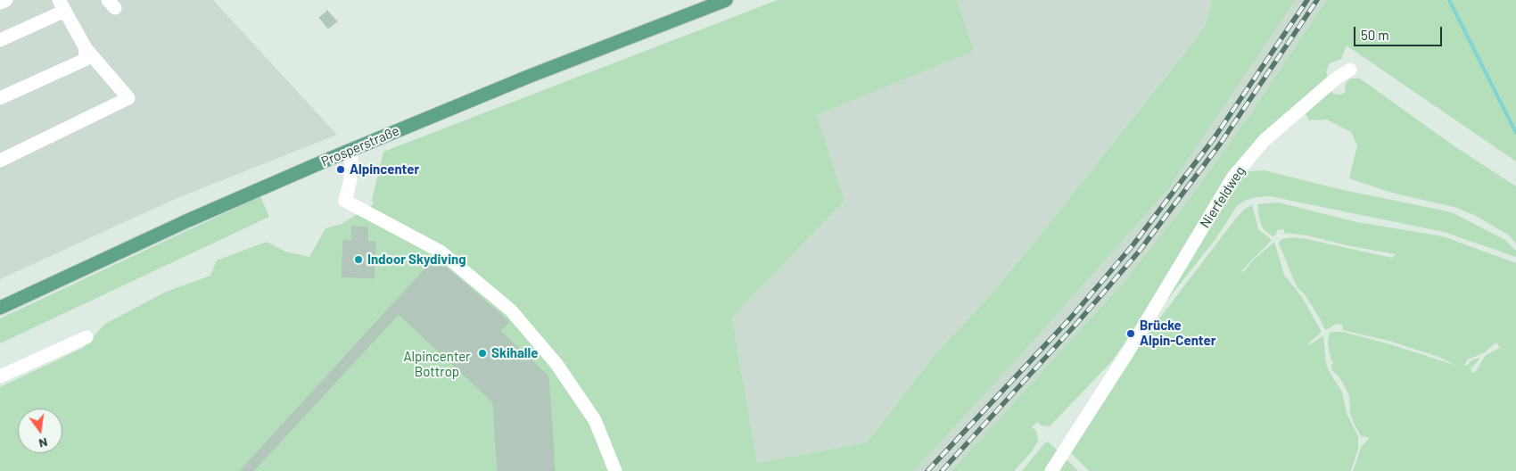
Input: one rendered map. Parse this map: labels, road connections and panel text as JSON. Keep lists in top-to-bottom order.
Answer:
{
  "streets": {
    "main road": ["Prosperstraße"],
    "street": ["Nierfeldweg"]
  },
  "parks": ["Alpincenter Bottrop"],
  "places": [
    "Alpincenter",
    "Indoor Skydiving",
    "Brücke Alpin-Center",
    "Skihalle"
  ],
  "scale_bar": "50 m",
  "north": "bottom"
}
